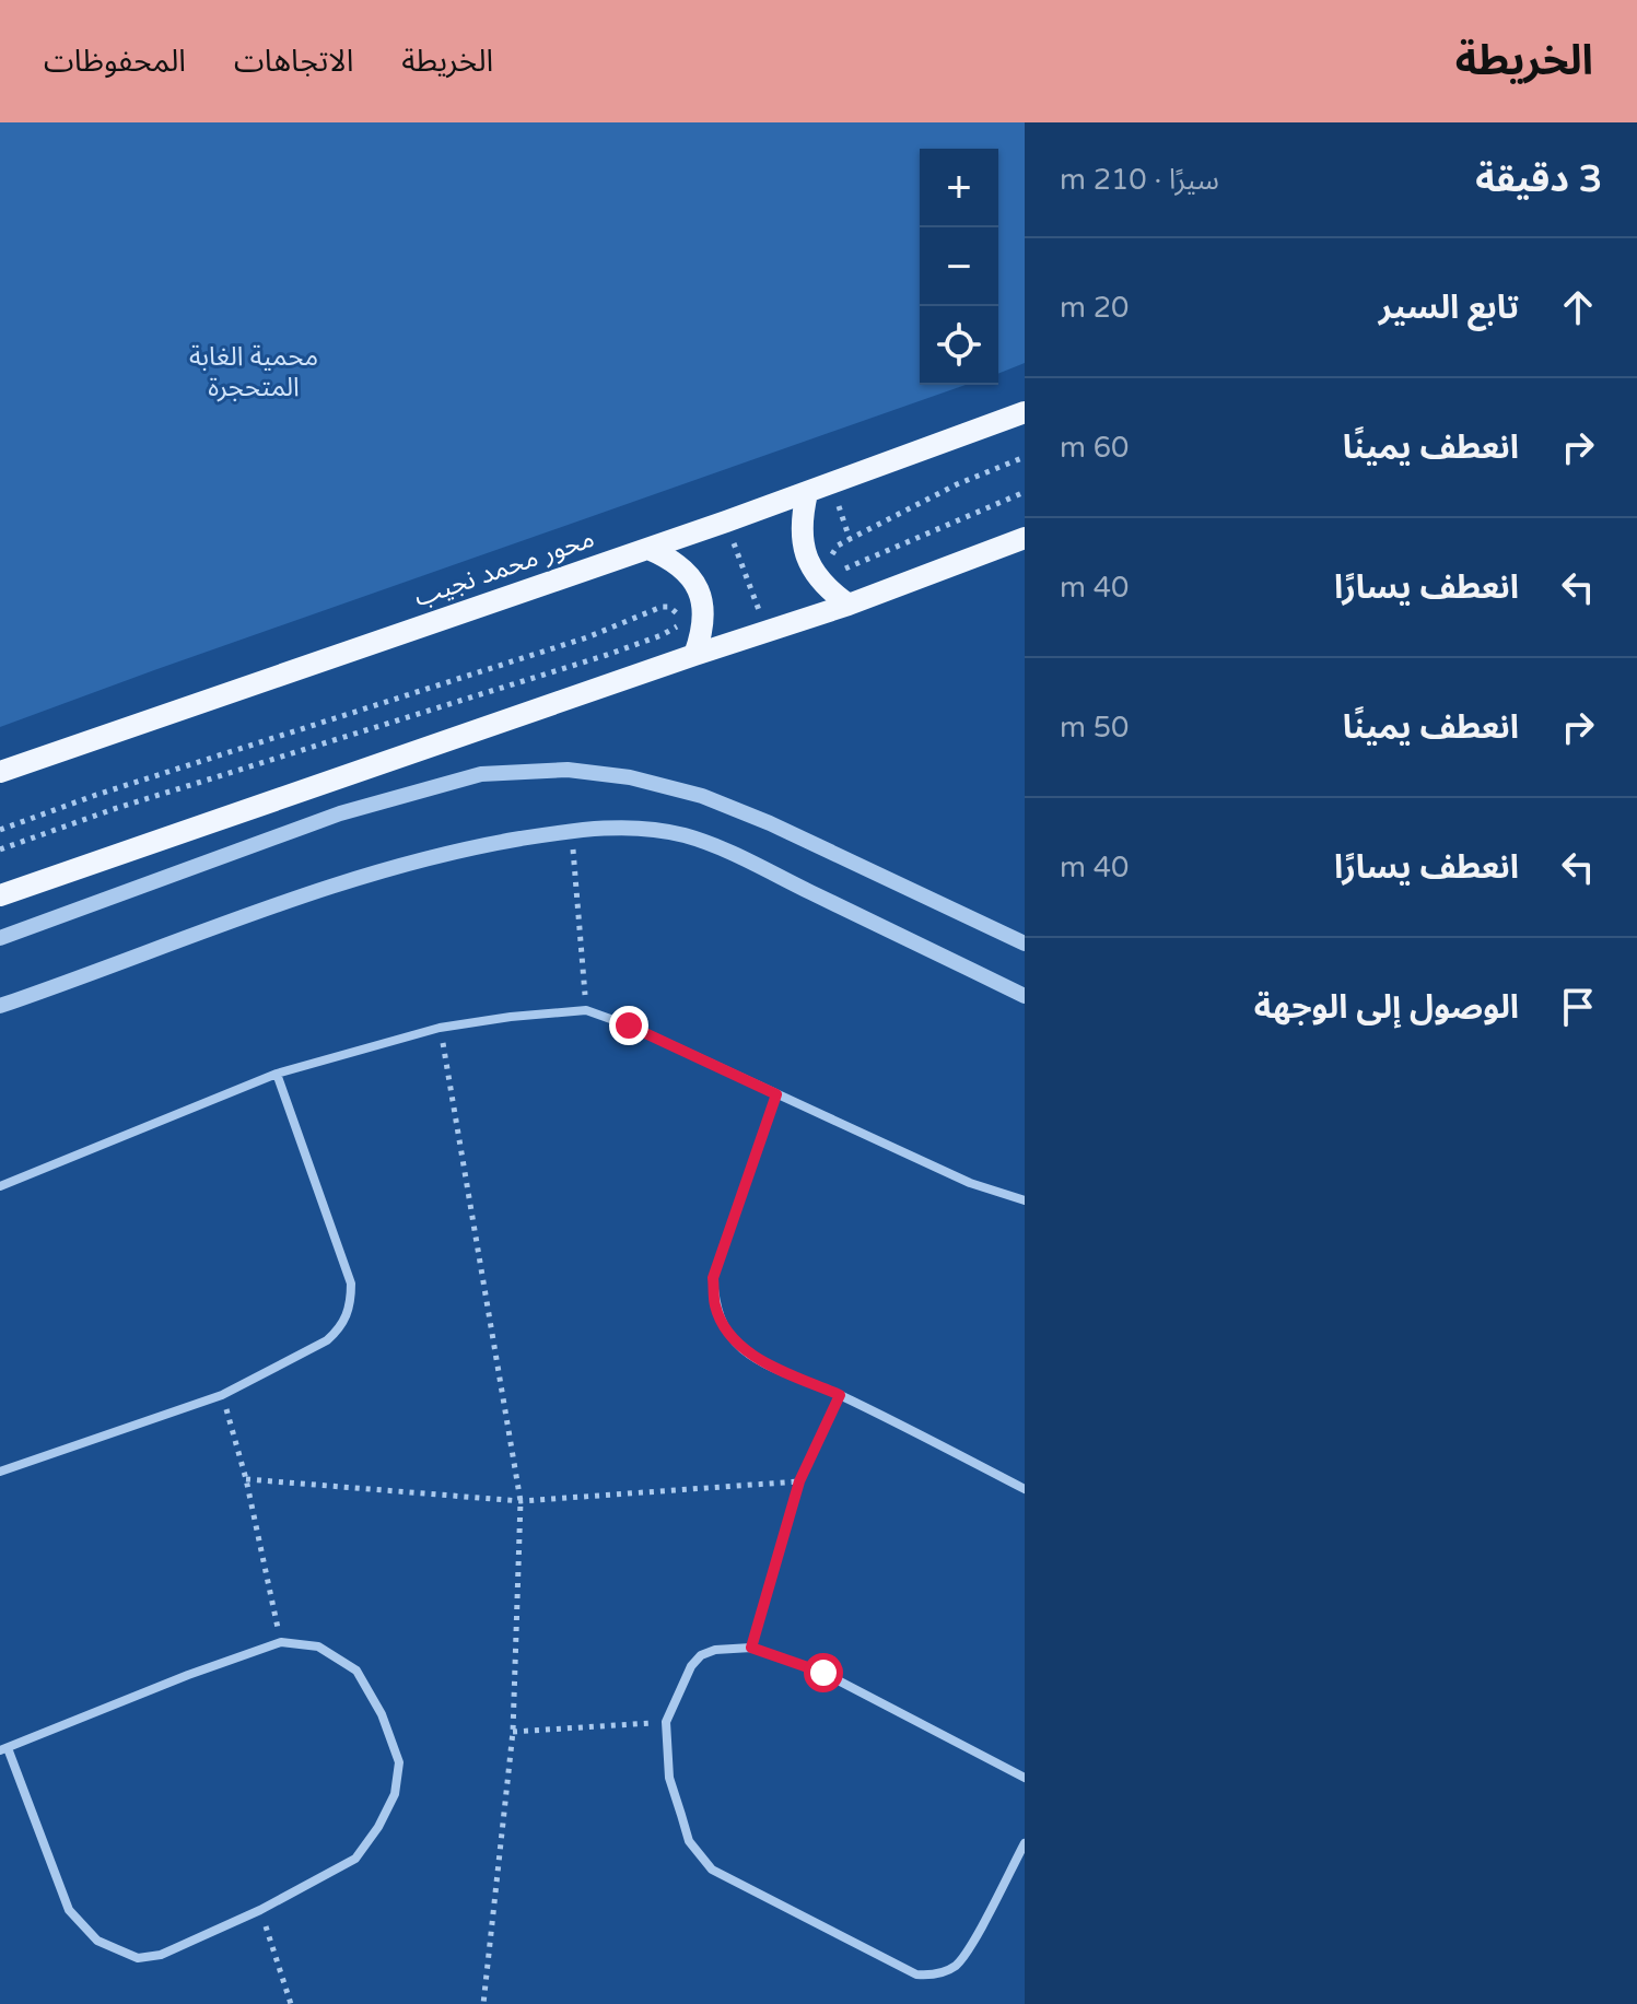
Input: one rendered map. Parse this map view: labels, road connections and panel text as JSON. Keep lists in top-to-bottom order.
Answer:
{
  "streets": {
    "main road": ["محور محمد نجيب"]
  },
  "parks": ["محمية الغابة المتحجرة"],
  "page": {
    "header": "الخريطة",
    "nav": ["الخريطة", "الاتجاهات", "المحفوظات"],
    "heading": ["3 دقيقة", "سيرًا · 210 m"],
    "map_buttons": ["+", "−"],
    "list": [
      ["تابع السير", "20 m"],
      ["انعطف يمينًا", "60 m"],
      ["انعطف يسارًا", "40 m"],
      ["انعطف يمينًا", "50 m"],
      ["انعطف يسارًا", "40 m"],
      "الوصول إلى الوجهة"
    ]
  }
}
